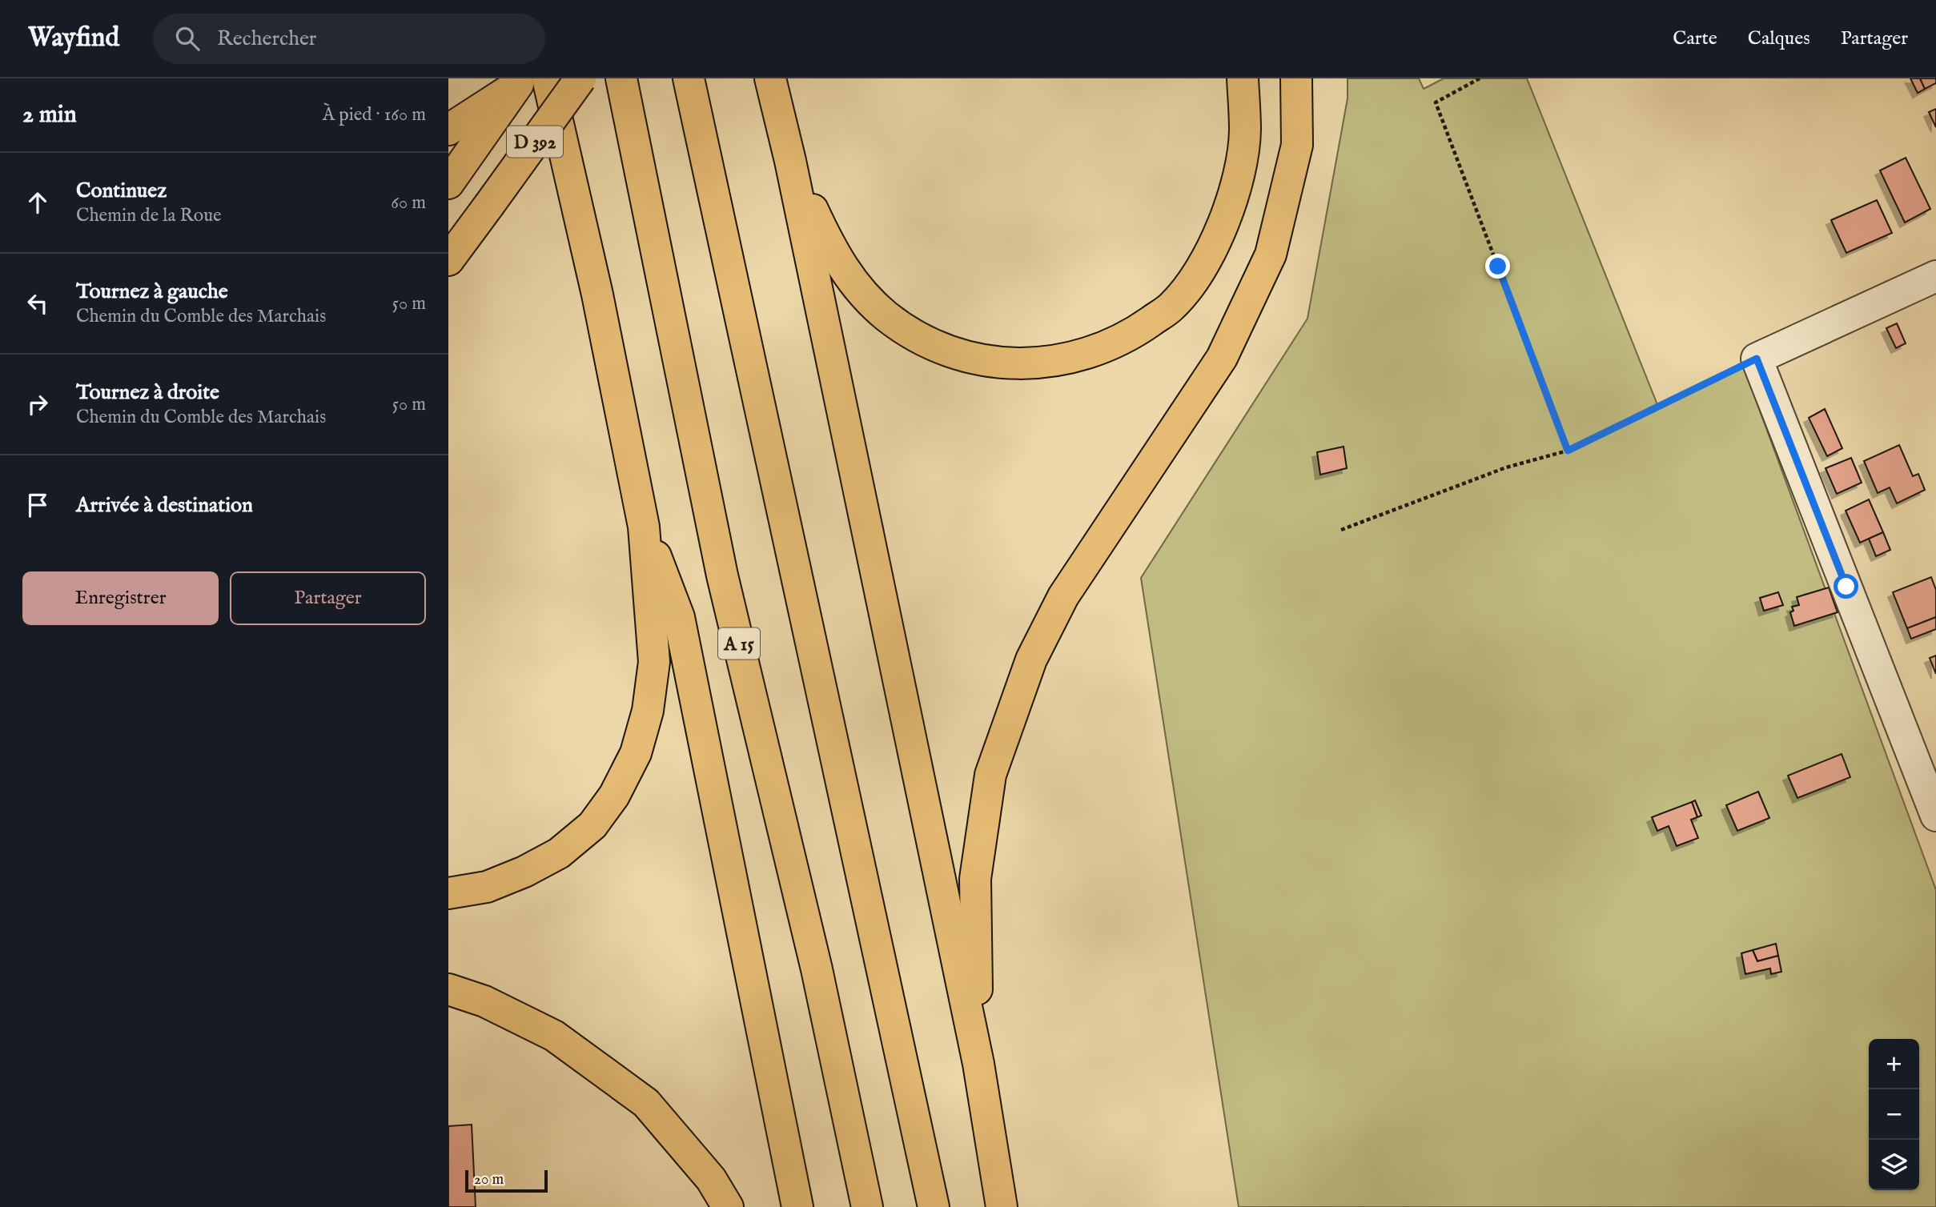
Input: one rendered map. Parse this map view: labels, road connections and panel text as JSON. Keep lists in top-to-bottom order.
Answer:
{
  "streets": {
    "main road": ["D 392", "A 15"]
  },
  "scale_bar": "20 m",
  "page": {
    "header": "Wayfind",
    "search": "Rechercher",
    "nav": ["Carte", "Calques", "Partager"],
    "heading": ["2 min", "À pied · 160 m"],
    "list": [
      ["Continuez", "Chemin de la Roue", "60 m"],
      ["Tournez à gauche", "Chemin du Comble des Marchais", "50 m"],
      ["Tournez à droite", "Chemin du Comble des Marchais", "50 m"],
      "Arrivée à destination"
    ],
    "buttons": ["Enregistrer", "Partager"],
    "map_buttons": ["+", "−"],
    "scale": "20 m"
  }
}
